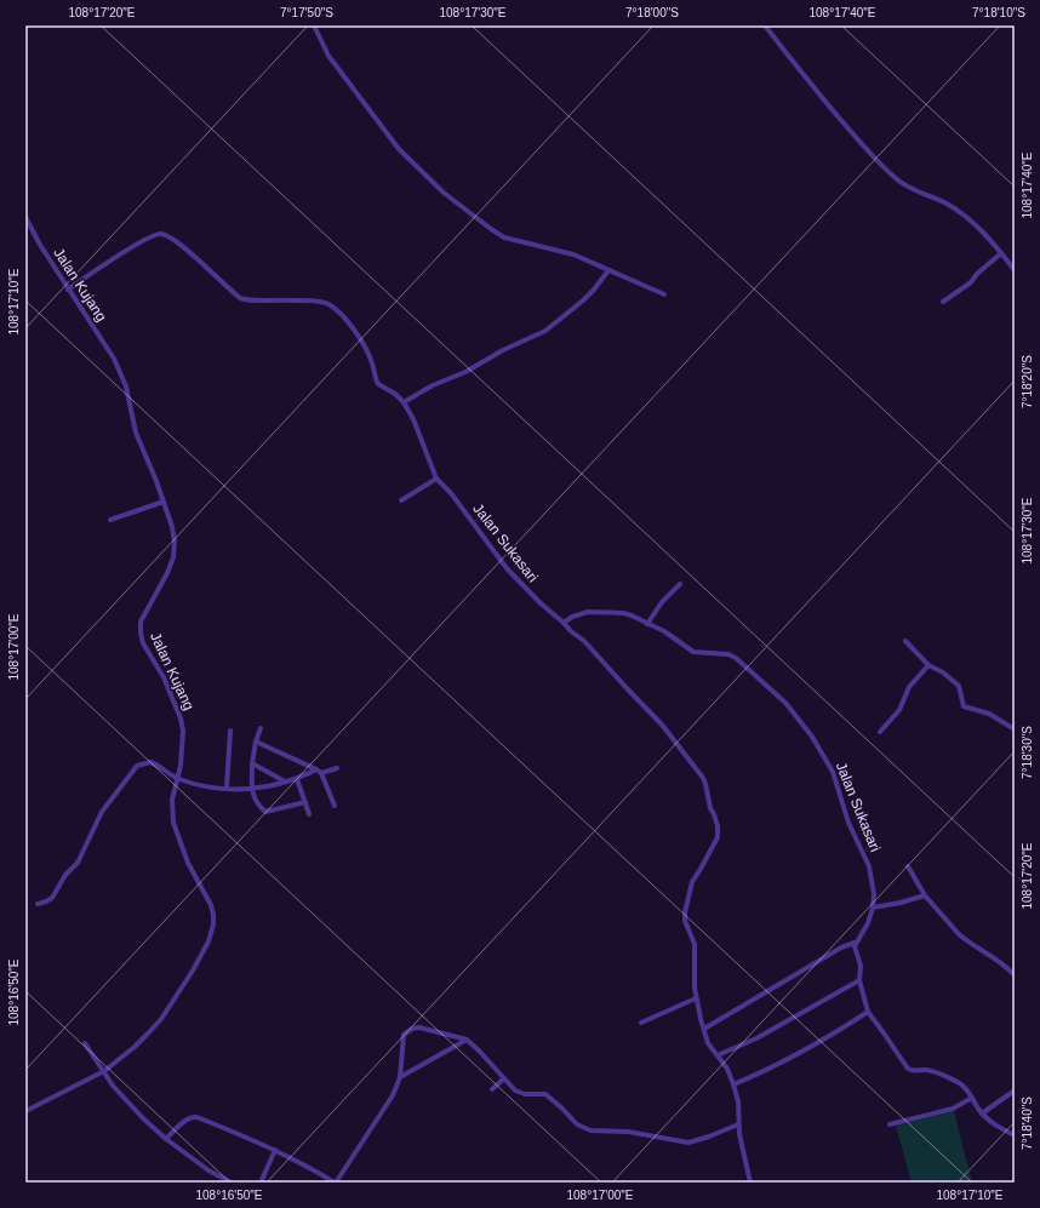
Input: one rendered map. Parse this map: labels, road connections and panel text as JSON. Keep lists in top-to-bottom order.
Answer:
{
  "streets": {
    "street": ["Jalan Kujang", "Jalan Sukasari"]
  },
  "crossings": [
    ["Jalan Kujang", "Jalan Sukasari"]
  ],
  "coordinates": [
    "108°17'20\"E",
    "7°17'50\"S",
    "108°17'30\"E",
    "7°18'00\"S",
    "108°17'40\"E",
    "7°18'10\"S",
    "108°17'10\"E",
    "7°18'20\"S",
    "108°17'00\"E",
    "7°18'30\"S",
    "108°16'50\"E",
    "7°18'40\"S"
  ]
}
